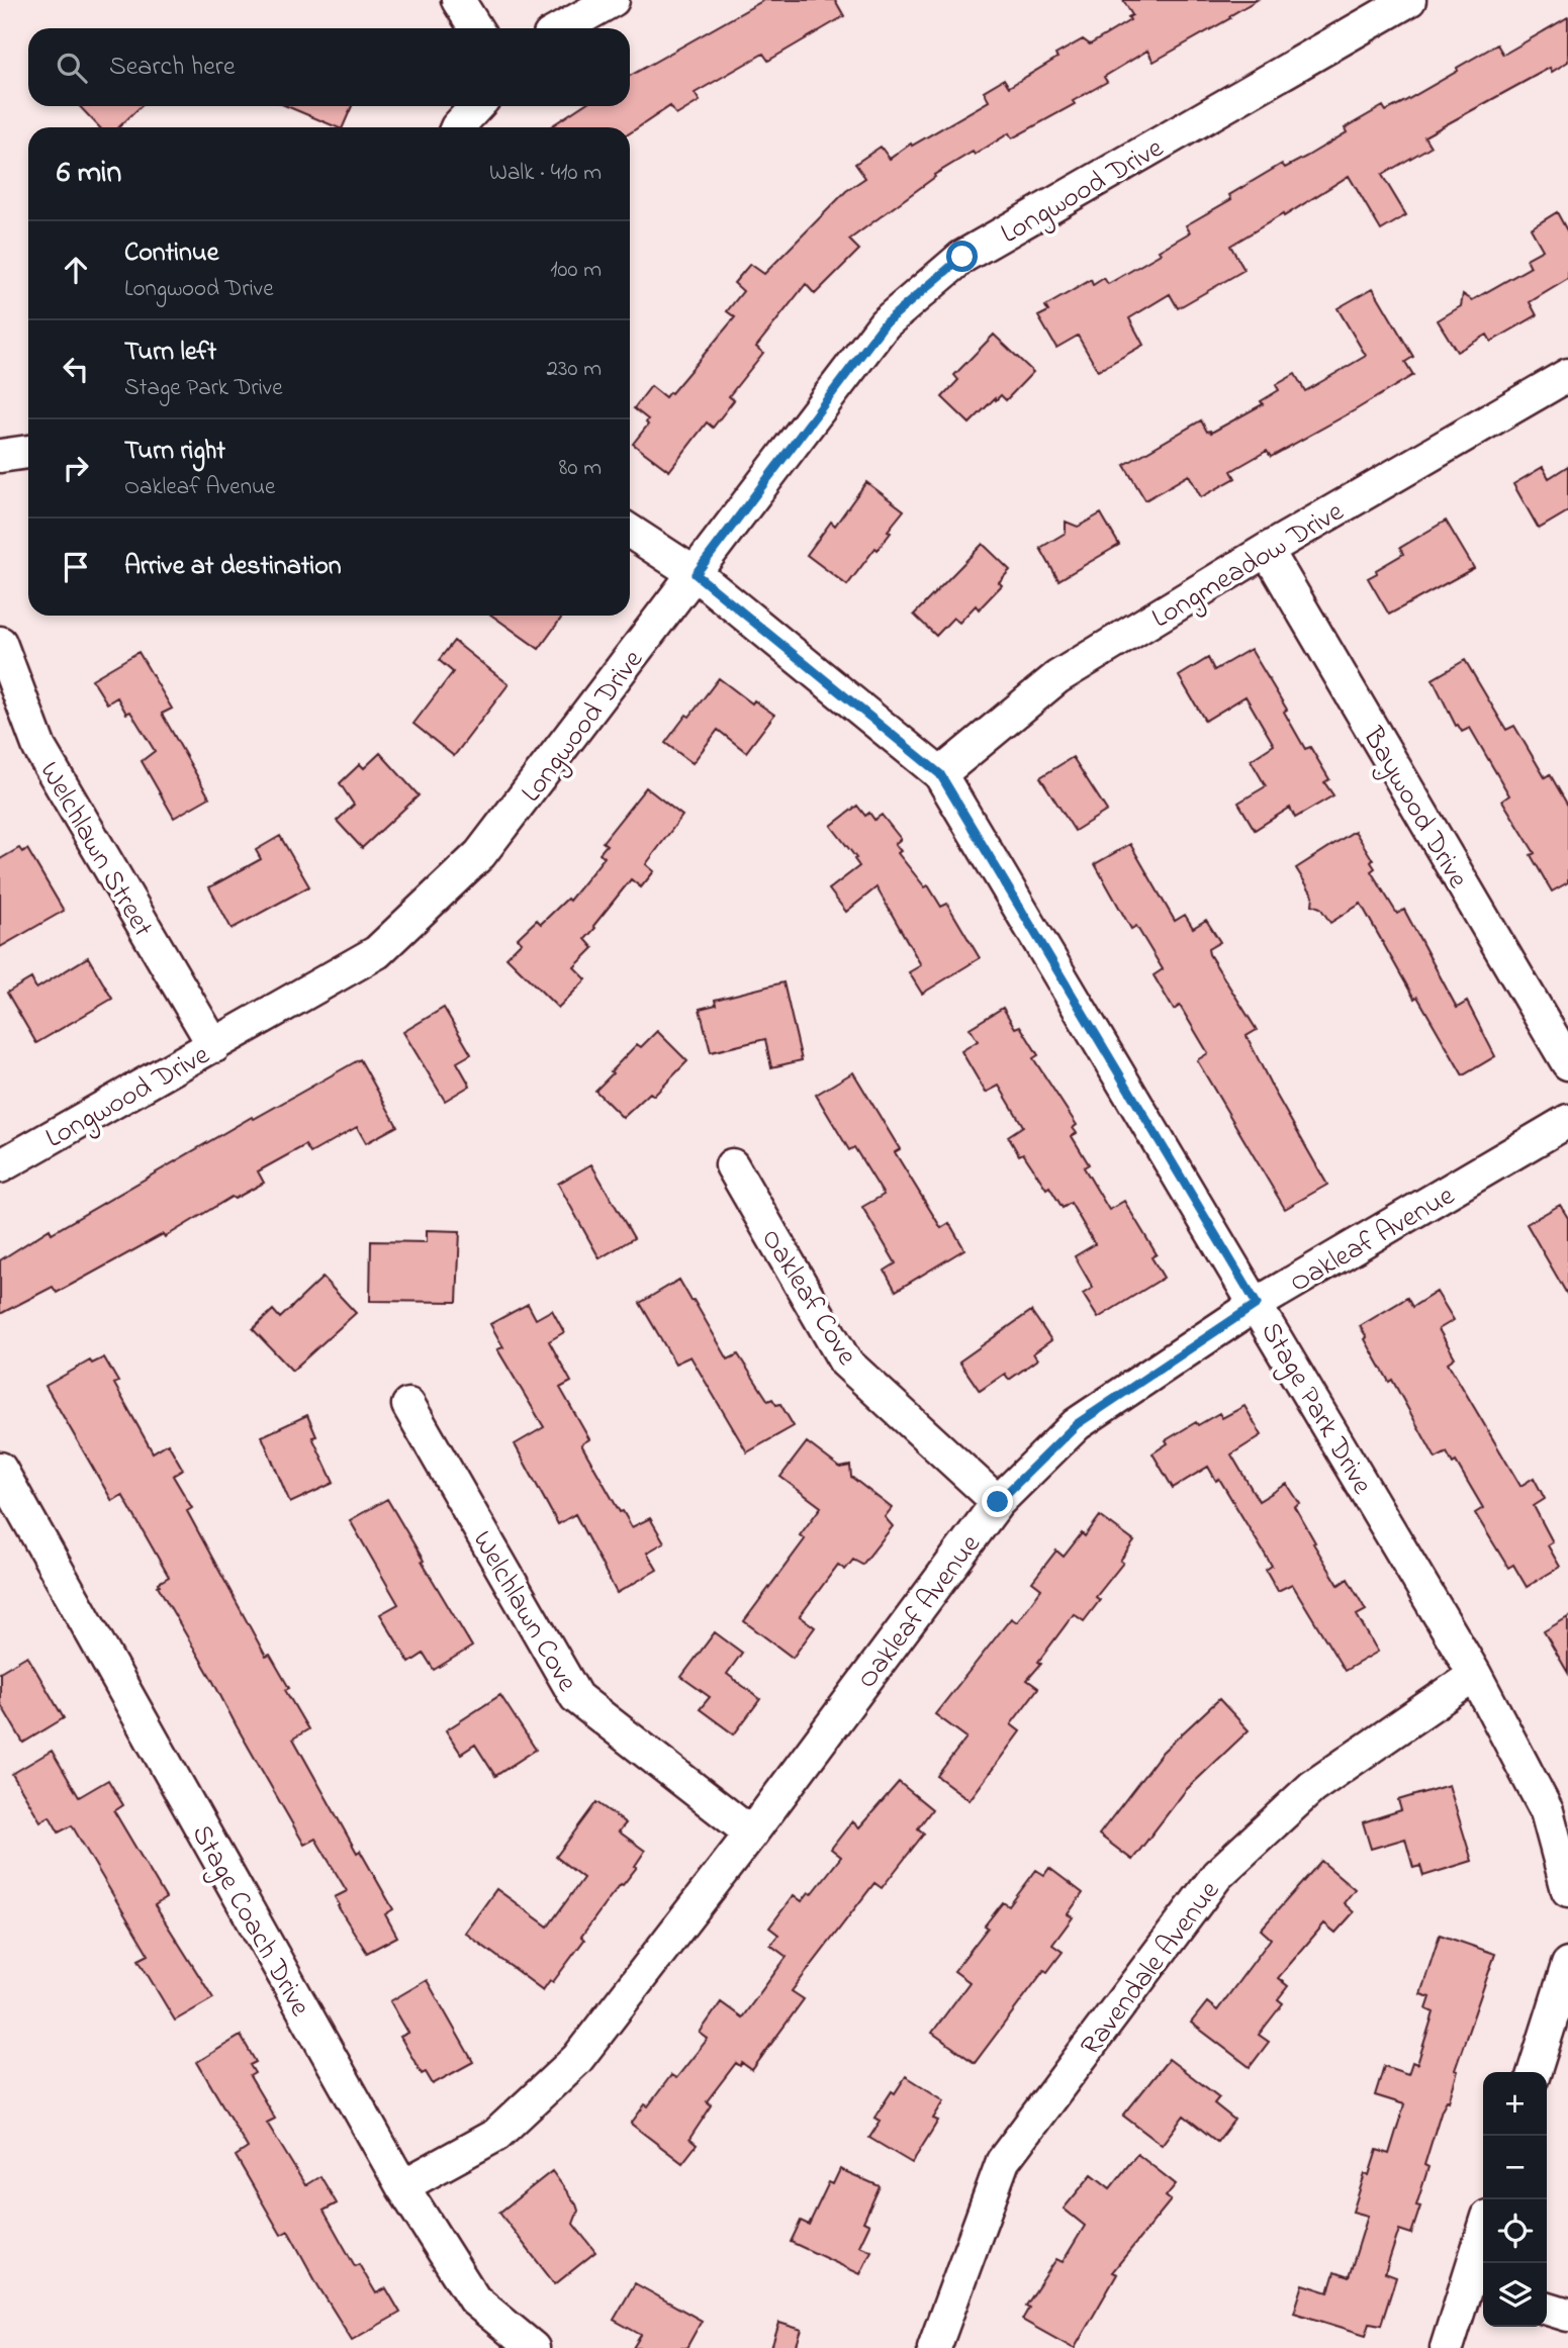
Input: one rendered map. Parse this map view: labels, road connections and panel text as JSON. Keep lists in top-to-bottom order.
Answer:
{
  "streets": {
    "street": [
      "Longwood Drive",
      "Longmeadow Drive",
      "Baywood Drive",
      "Welchlawn Street",
      "Oakleaf Avenue",
      "Oakleaf Cove",
      "Stage Park Drive",
      "Welchlawn Cove",
      "Stage Coach Drive",
      "Ravendale Avenue"
    ]
  },
  "crossings": [
    ["Longwood Drive", "Welchlawn Street"],
    ["Longwood Drive", "Stage Park Drive"],
    ["Longmeadow Drive", "Baywood Drive"],
    ["Longmeadow Drive", "Stage Park Drive"],
    ["Oakleaf Avenue", "Oakleaf Cove"],
    ["Oakleaf Avenue", "Stage Park Drive"],
    ["Oakleaf Avenue", "Welchlawn Cove"],
    ["Oakleaf Avenue", "Stage Coach Drive"],
    ["Stage Park Drive", "Ravendale Avenue"]
  ],
  "page": {
    "search": "Search here",
    "heading": ["6 min", "Walk · 410 m"],
    "list": [
      ["Continue", "Longwood Drive", "100 m"],
      ["Turn left", "Stage Park Drive", "230 m"],
      ["Turn right", "Oakleaf Avenue", "80 m"],
      "Arrive at destination"
    ],
    "map_buttons": ["+", "−"]
  }
}
